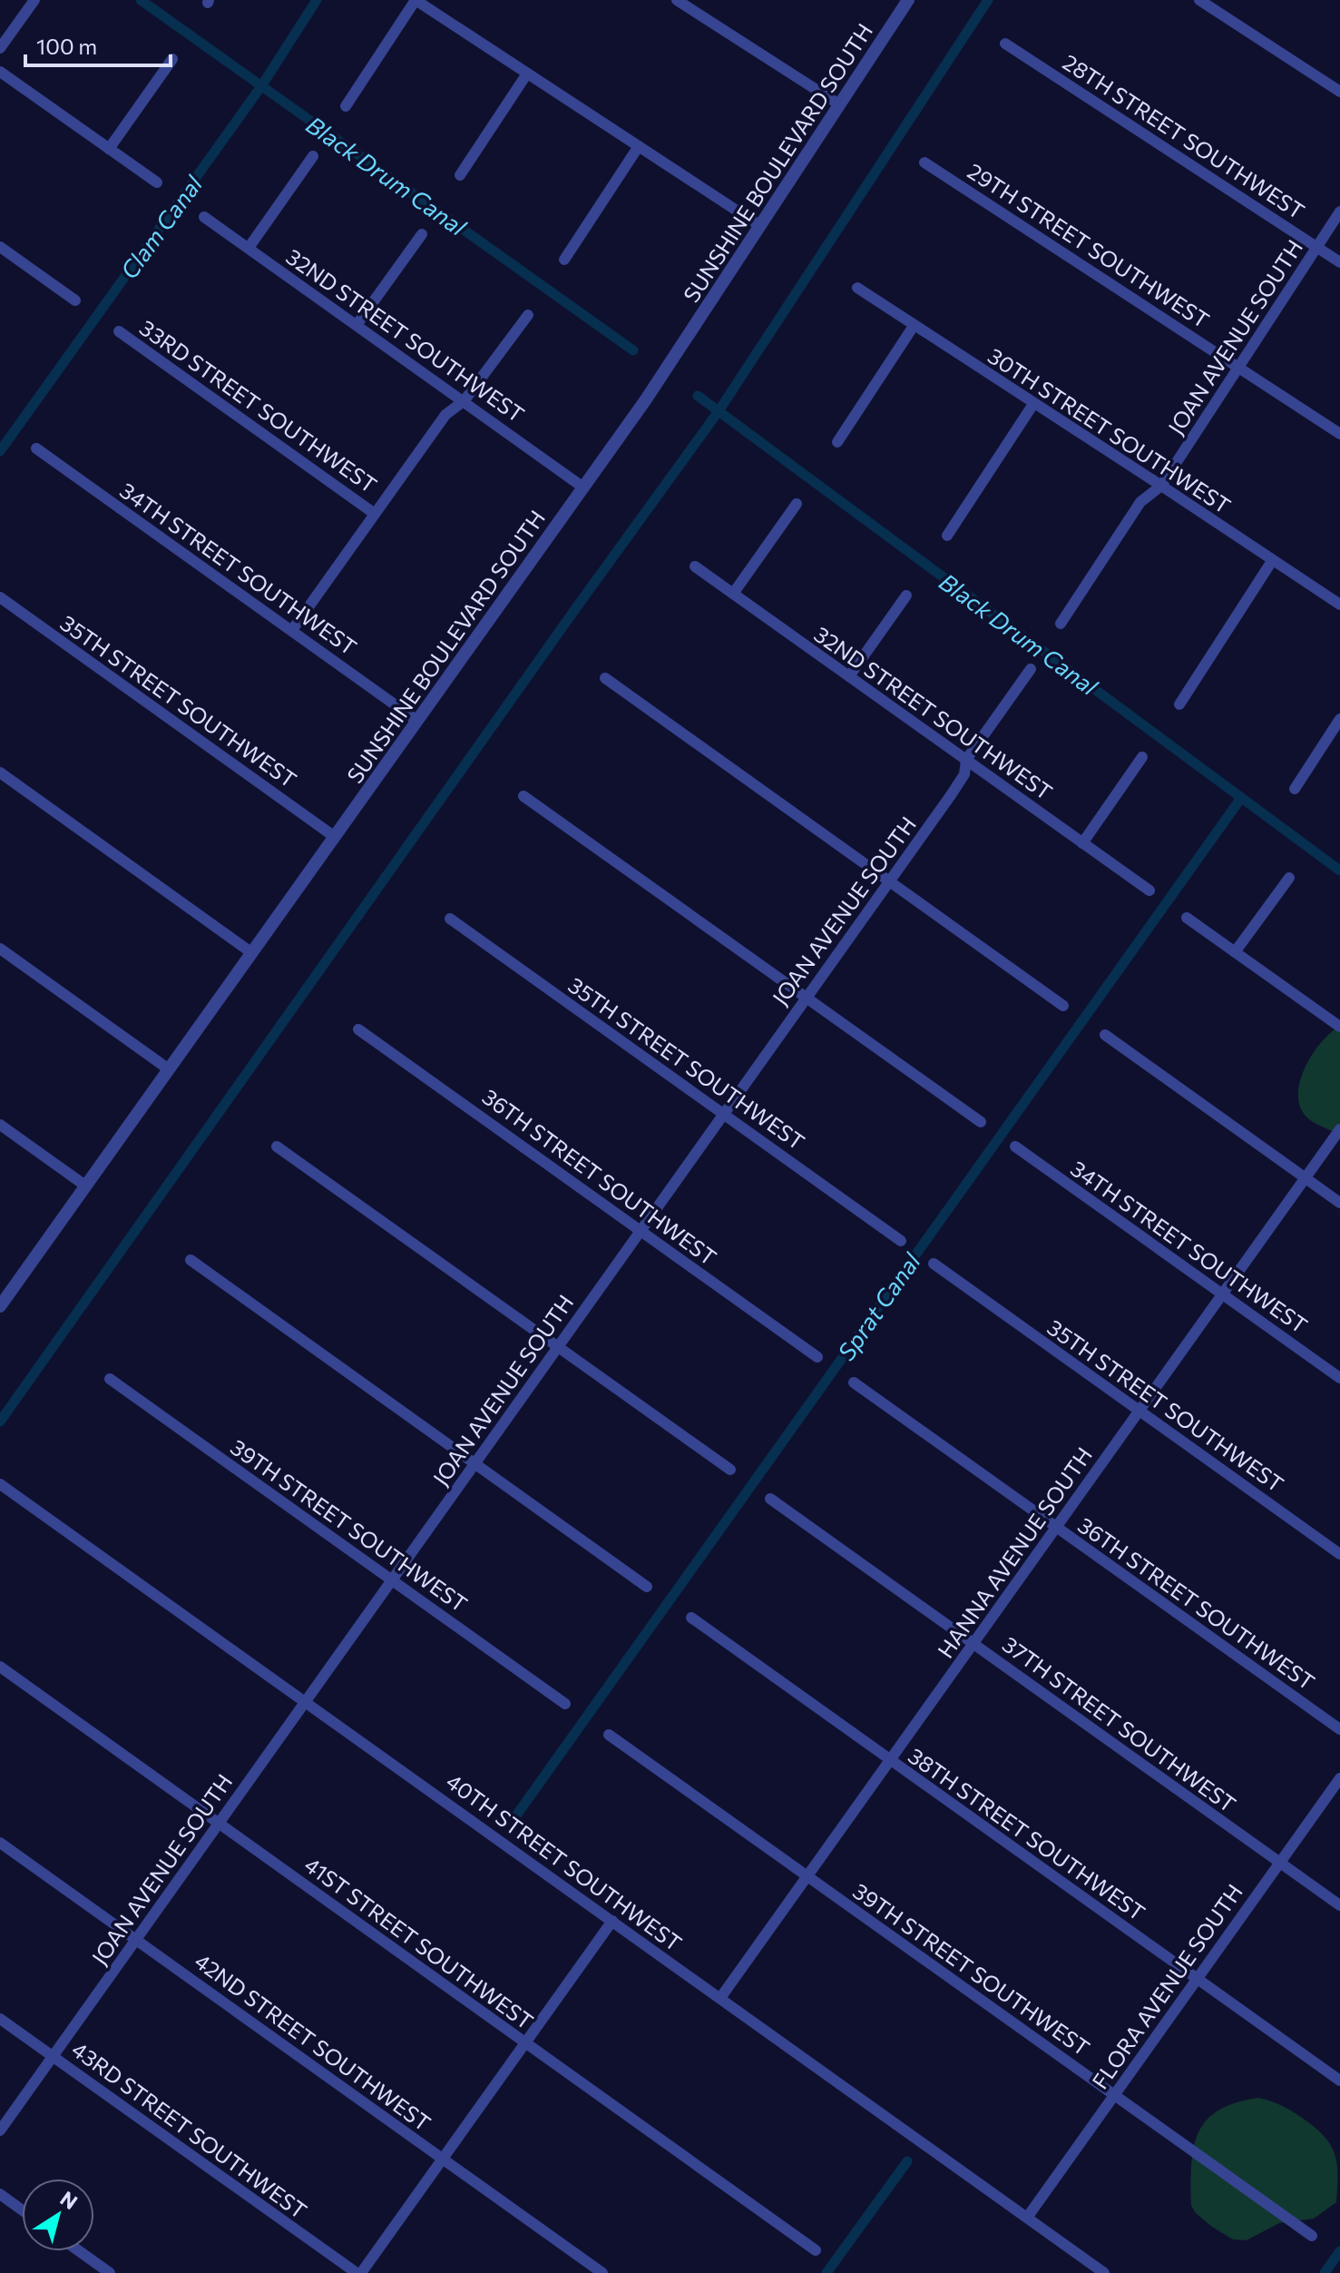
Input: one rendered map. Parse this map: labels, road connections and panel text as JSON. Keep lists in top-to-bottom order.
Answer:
{
  "streets": {
    "street": [
      "28TH STREET SOUTHWEST",
      "SUNSHINE BOULEVARD SOUTH",
      "29TH STREET SOUTHWEST",
      "32ND STREET SOUTHWEST",
      "JOAN AVENUE SOUTH",
      "33RD STREET SOUTHWEST",
      "30TH STREET SOUTHWEST",
      "34TH STREET SOUTHWEST",
      "35TH STREET SOUTHWEST",
      "36TH STREET SOUTHWEST",
      "39TH STREET SOUTHWEST",
      "HANNA AVENUE SOUTH",
      "37TH STREET SOUTHWEST",
      "38TH STREET SOUTHWEST",
      "40TH STREET SOUTHWEST",
      "41ST STREET SOUTHWEST",
      "FLORA AVENUE SOUTH",
      "42ND STREET SOUTHWEST",
      "43RD STREET SOUTHWEST"
    ]
  },
  "crossings": [
    ["28TH STREET SOUTHWEST", "JOAN AVENUE SOUTH"],
    ["SUNSHINE BOULEVARD SOUTH", "32ND STREET SOUTHWEST"],
    ["SUNSHINE BOULEVARD SOUTH", "34TH STREET SOUTHWEST"],
    ["SUNSHINE BOULEVARD SOUTH", "35TH STREET SOUTHWEST"],
    ["29TH STREET SOUTHWEST", "JOAN AVENUE SOUTH"],
    ["32ND STREET SOUTHWEST", "JOAN AVENUE SOUTH"],
    ["JOAN AVENUE SOUTH", "30TH STREET SOUTHWEST"],
    ["JOAN AVENUE SOUTH", "35TH STREET SOUTHWEST"],
    ["JOAN AVENUE SOUTH", "36TH STREET SOUTHWEST"],
    ["JOAN AVENUE SOUTH", "39TH STREET SOUTHWEST"],
    ["JOAN AVENUE SOUTH", "40TH STREET SOUTHWEST"],
    ["JOAN AVENUE SOUTH", "41ST STREET SOUTHWEST"],
    ["JOAN AVENUE SOUTH", "42ND STREET SOUTHWEST"],
    ["JOAN AVENUE SOUTH", "43RD STREET SOUTHWEST"],
    ["34TH STREET SOUTHWEST", "HANNA AVENUE SOUTH"],
    ["35TH STREET SOUTHWEST", "HANNA AVENUE SOUTH"],
    ["36TH STREET SOUTHWEST", "HANNA AVENUE SOUTH"],
    ["39TH STREET SOUTHWEST", "HANNA AVENUE SOUTH"],
    ["39TH STREET SOUTHWEST", "FLORA AVENUE SOUTH"],
    ["HANNA AVENUE SOUTH", "37TH STREET SOUTHWEST"],
    ["HANNA AVENUE SOUTH", "38TH STREET SOUTHWEST"],
    ["HANNA AVENUE SOUTH", "40TH STREET SOUTHWEST"],
    ["37TH STREET SOUTHWEST", "FLORA AVENUE SOUTH"],
    ["38TH STREET SOUTHWEST", "FLORA AVENUE SOUTH"],
    ["40TH STREET SOUTHWEST", "FLORA AVENUE SOUTH"]
  ],
  "water": ["Black Drum Canal", "Clam Canal", "Sprat Canal"],
  "scale_bar": "100 m",
  "north": "top right"
}
